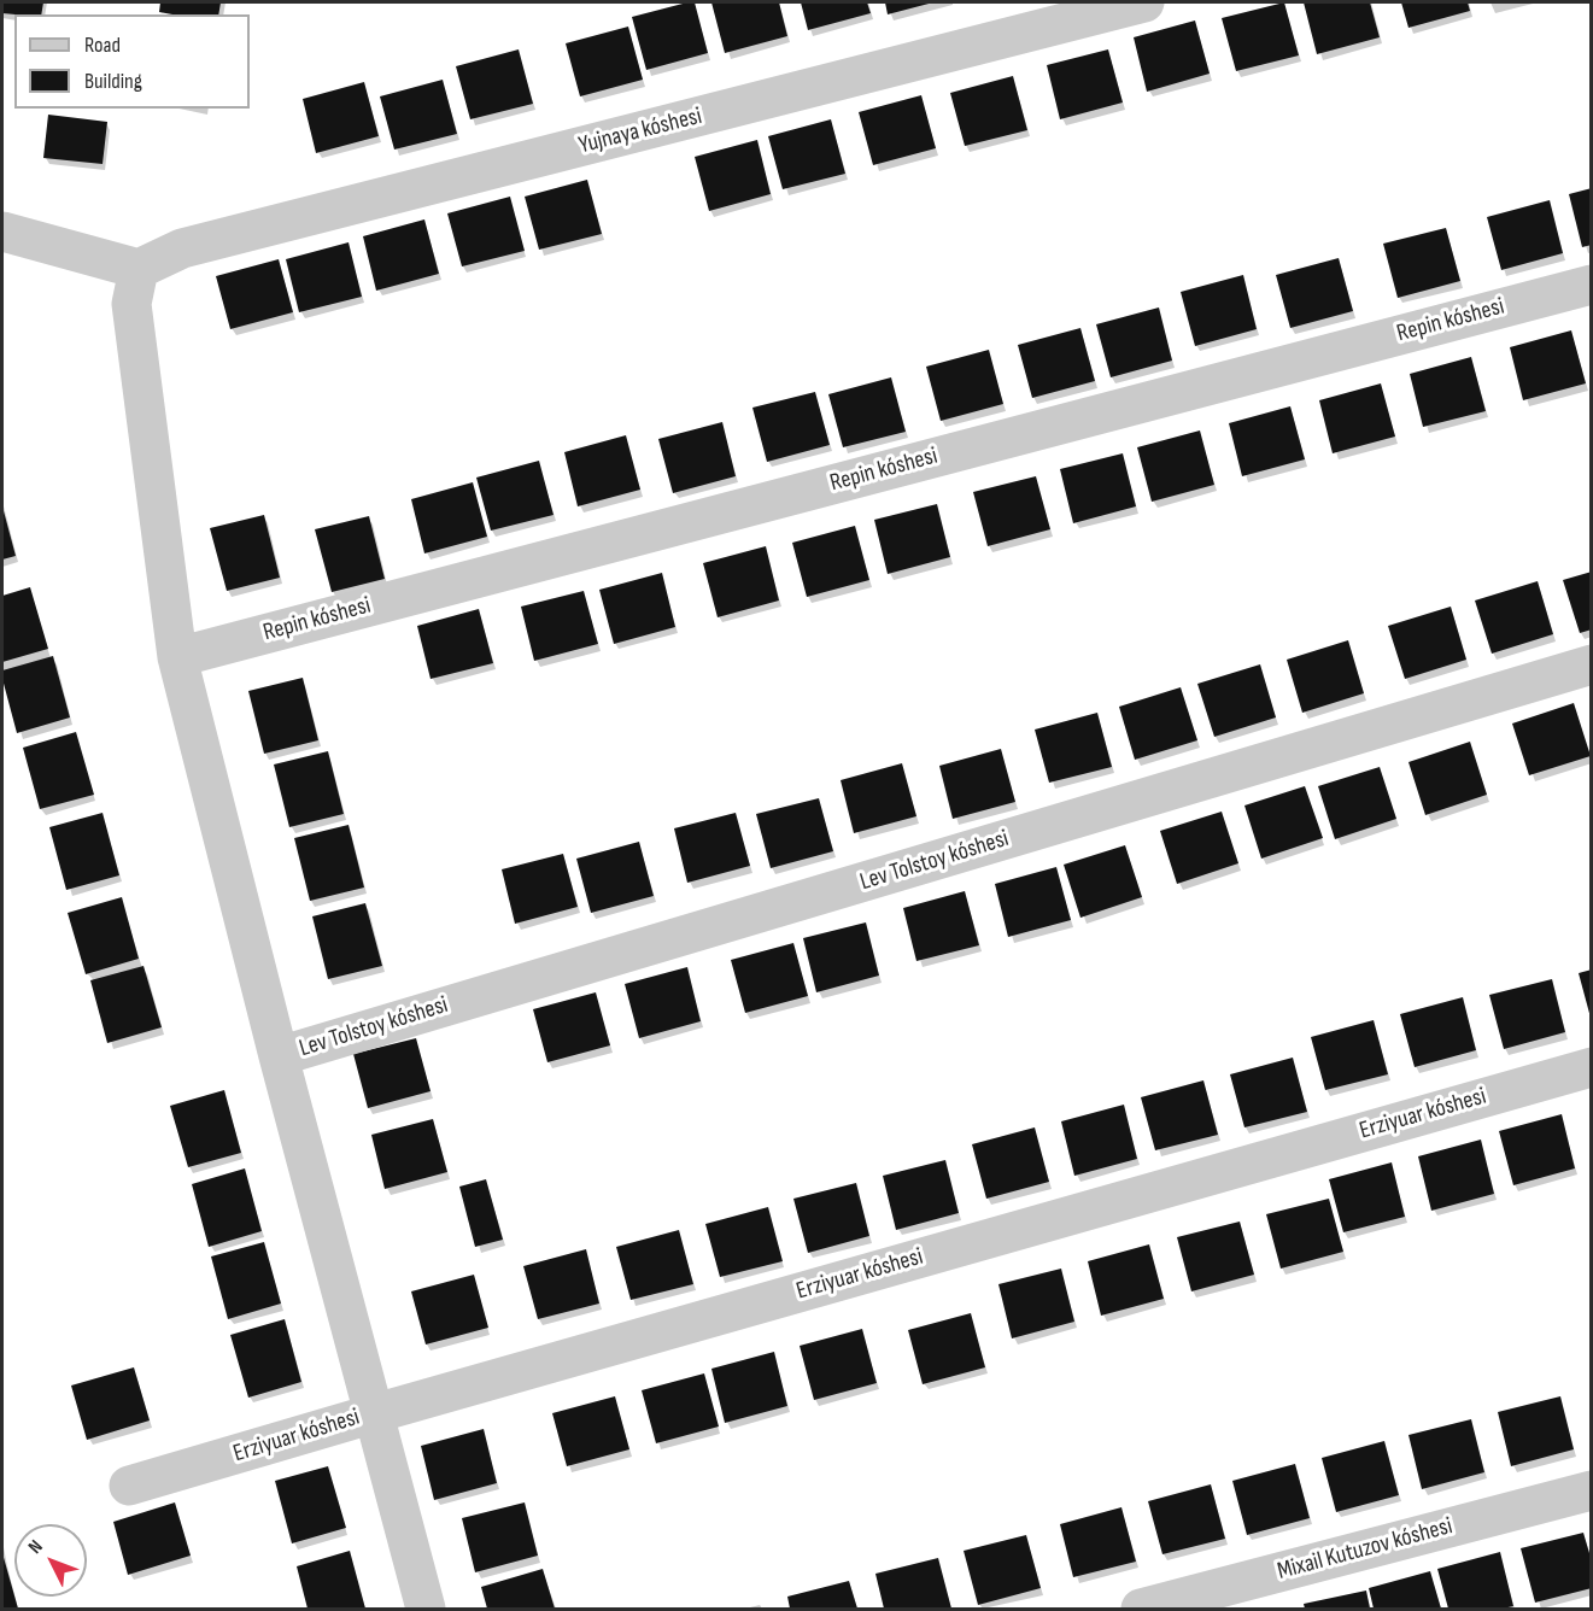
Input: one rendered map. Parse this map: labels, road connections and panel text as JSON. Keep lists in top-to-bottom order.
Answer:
{
  "streets": {
    "street": [
      "Yujnaya kóshesi",
      "Repin kóshesi",
      "Lev Tolstoy kóshesi",
      "Erziyuar kóshesi",
      "Mixail Kutuzov kóshesi"
    ]
  },
  "legend": ["Road", "Building"],
  "north": "top left"
}
